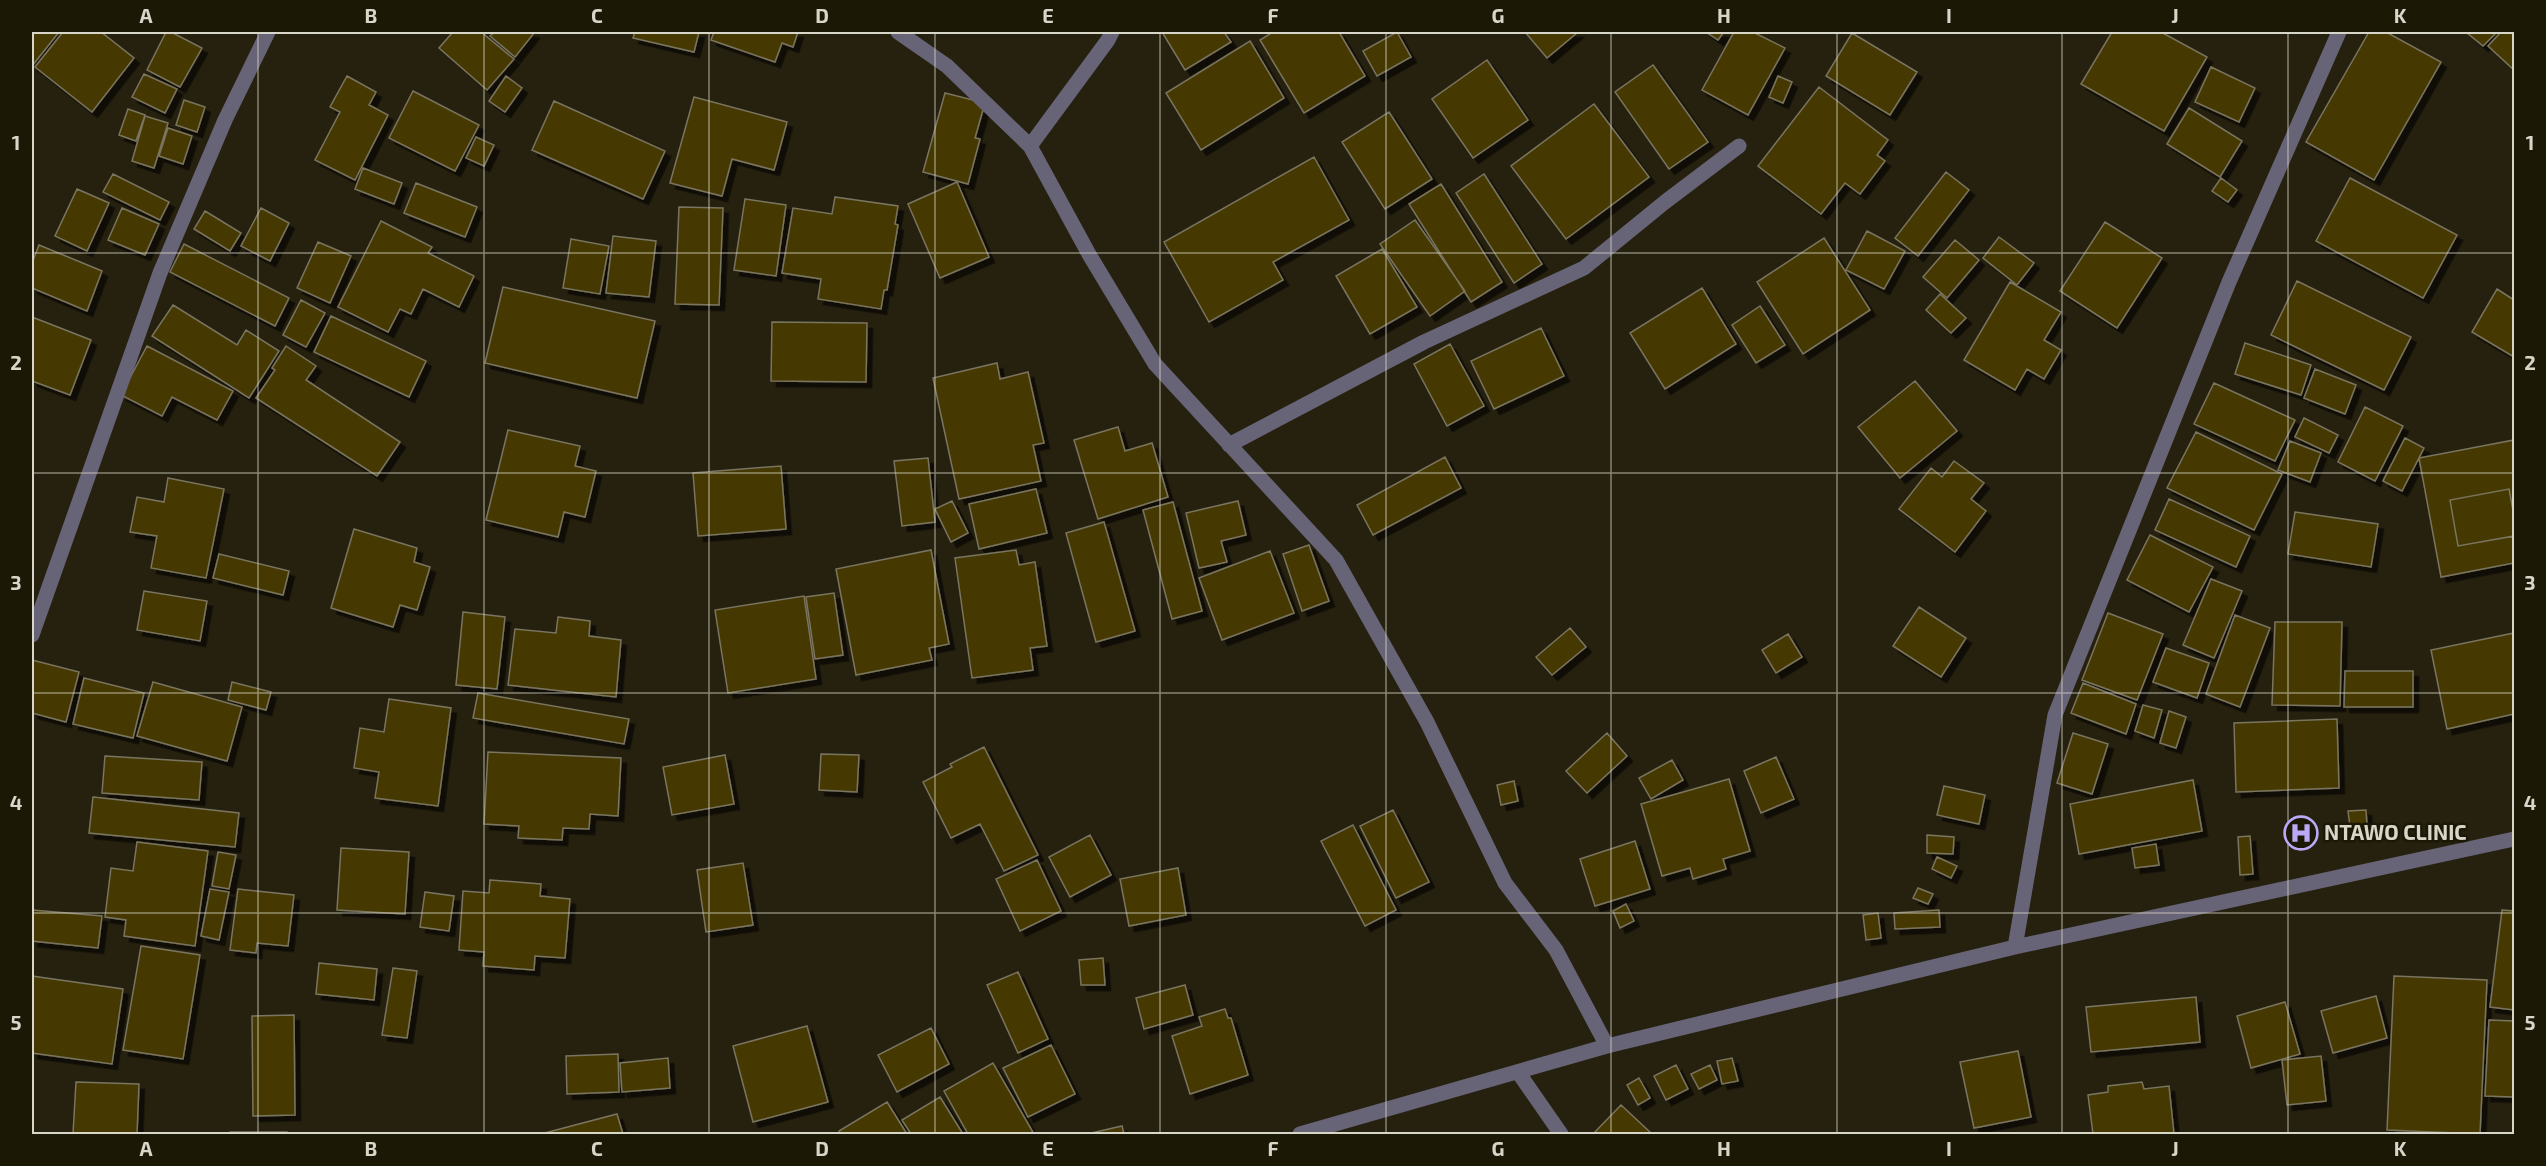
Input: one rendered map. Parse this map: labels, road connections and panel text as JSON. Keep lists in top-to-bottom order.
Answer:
{
  "places": {
    "hospital": ["NTAWO CLINIC"]
  },
  "grid": {
    "columns": [
      "A",
      "B",
      "C",
      "D",
      "E",
      "F",
      "G",
      "H",
      "I",
      "J",
      "K"
    ],
    "rows": [
      "1",
      "2",
      "3",
      "4",
      "5"
    ]
  }
}
